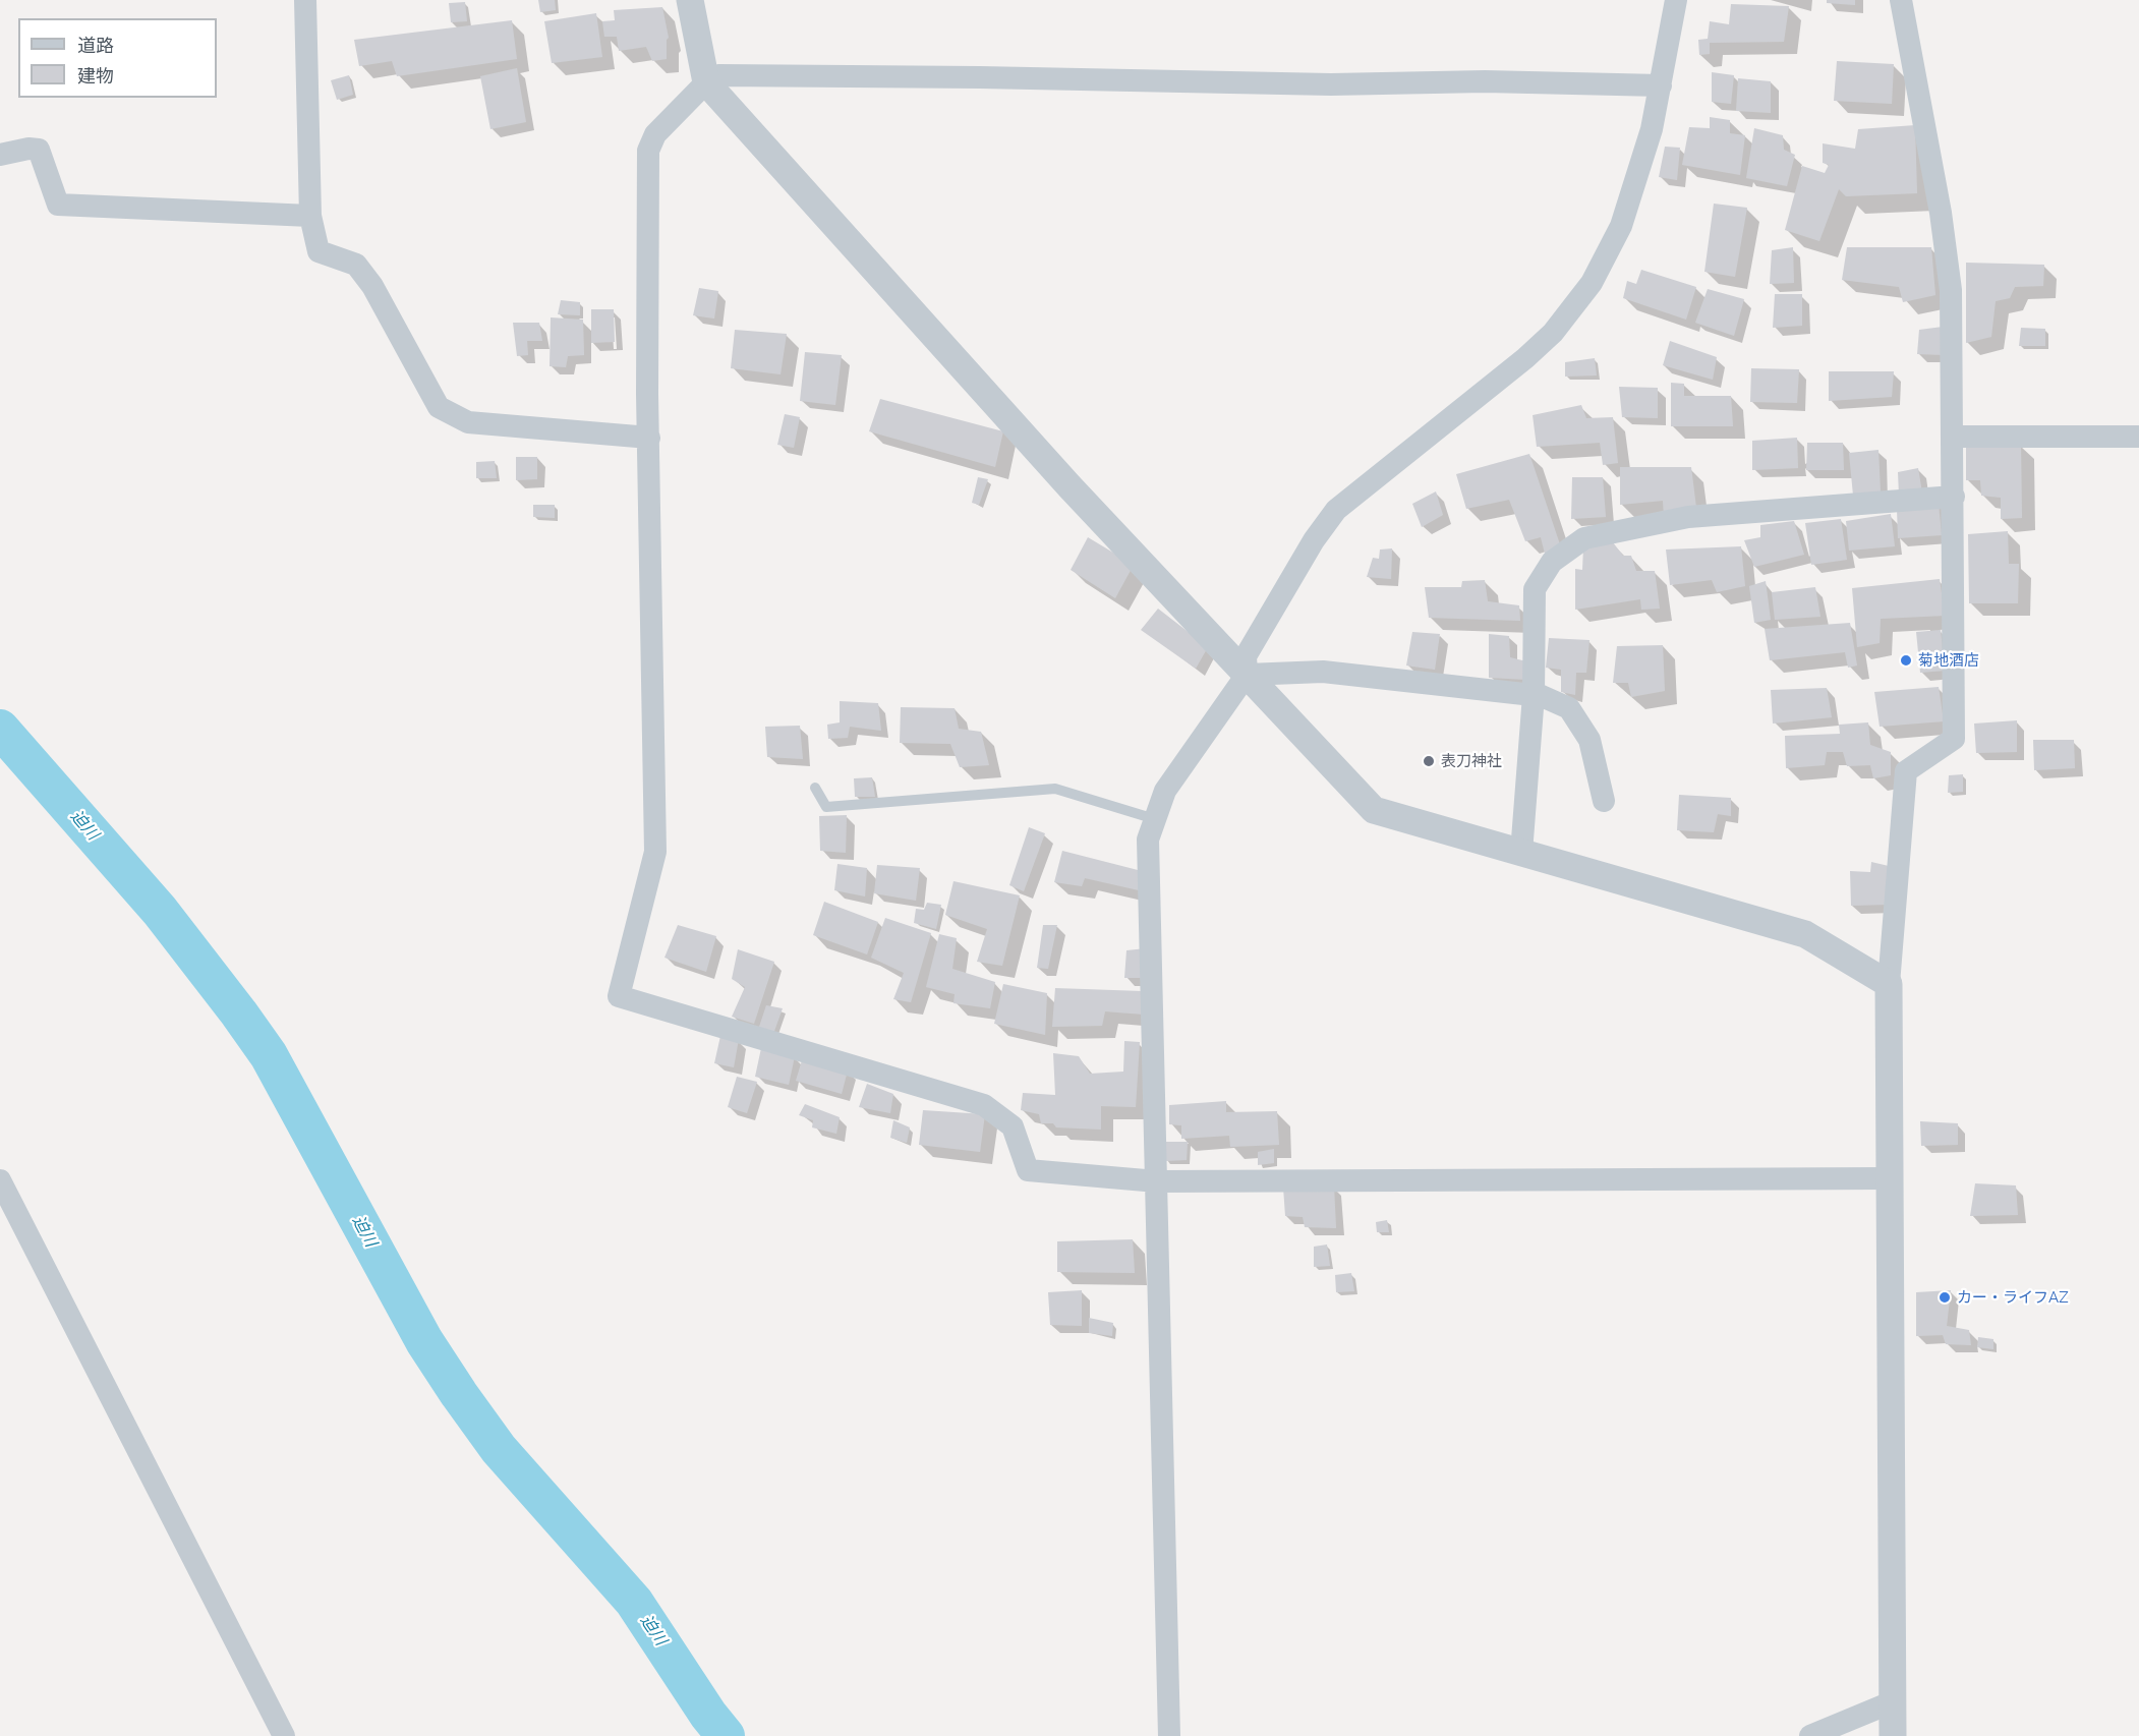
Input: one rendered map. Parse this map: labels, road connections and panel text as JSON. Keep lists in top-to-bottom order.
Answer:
{
  "water": ["迫川"],
  "places": ["菊地酒店", "表刀神社", "カー・ライフAZ"],
  "legend": ["道路", "建物"]
}
